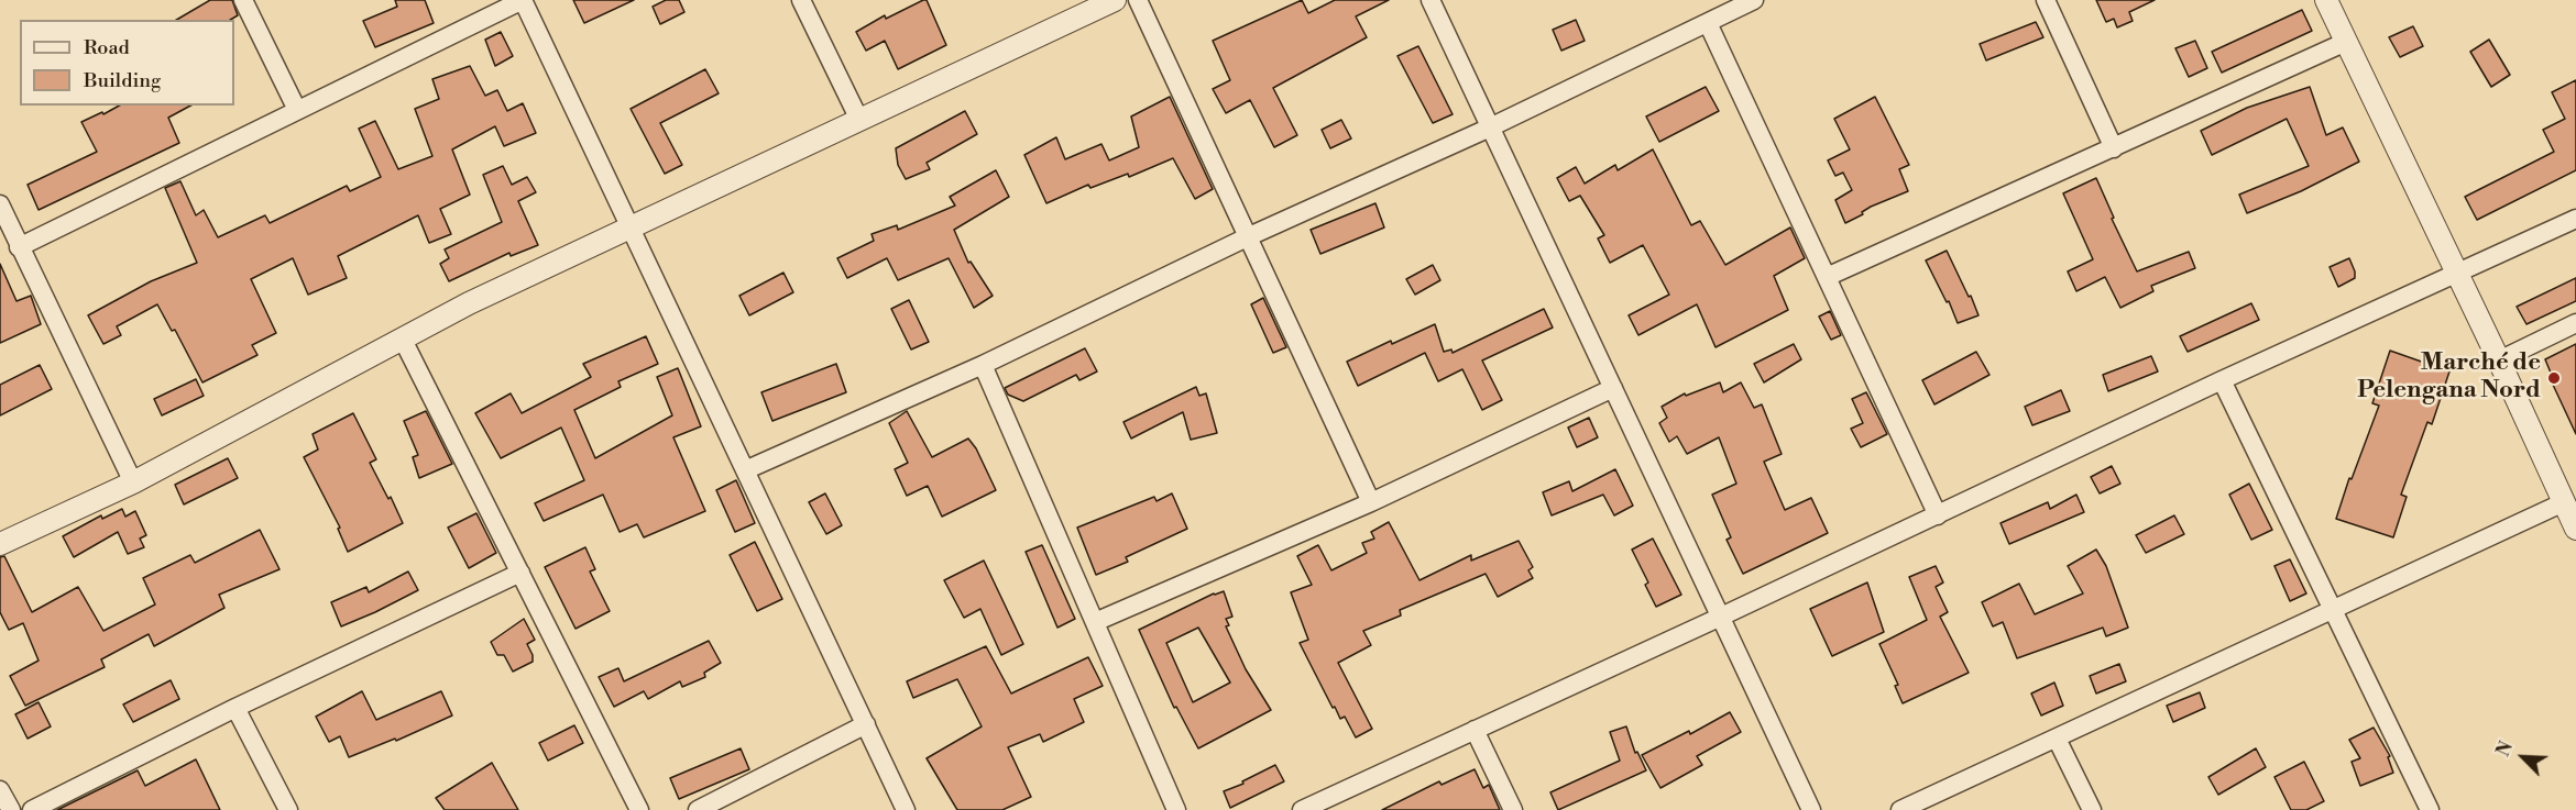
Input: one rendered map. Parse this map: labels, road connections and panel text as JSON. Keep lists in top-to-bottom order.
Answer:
{
  "places": ["Marché de Pelengana Nord"],
  "legend": ["Road", "Building"],
  "north": "top left"
}
